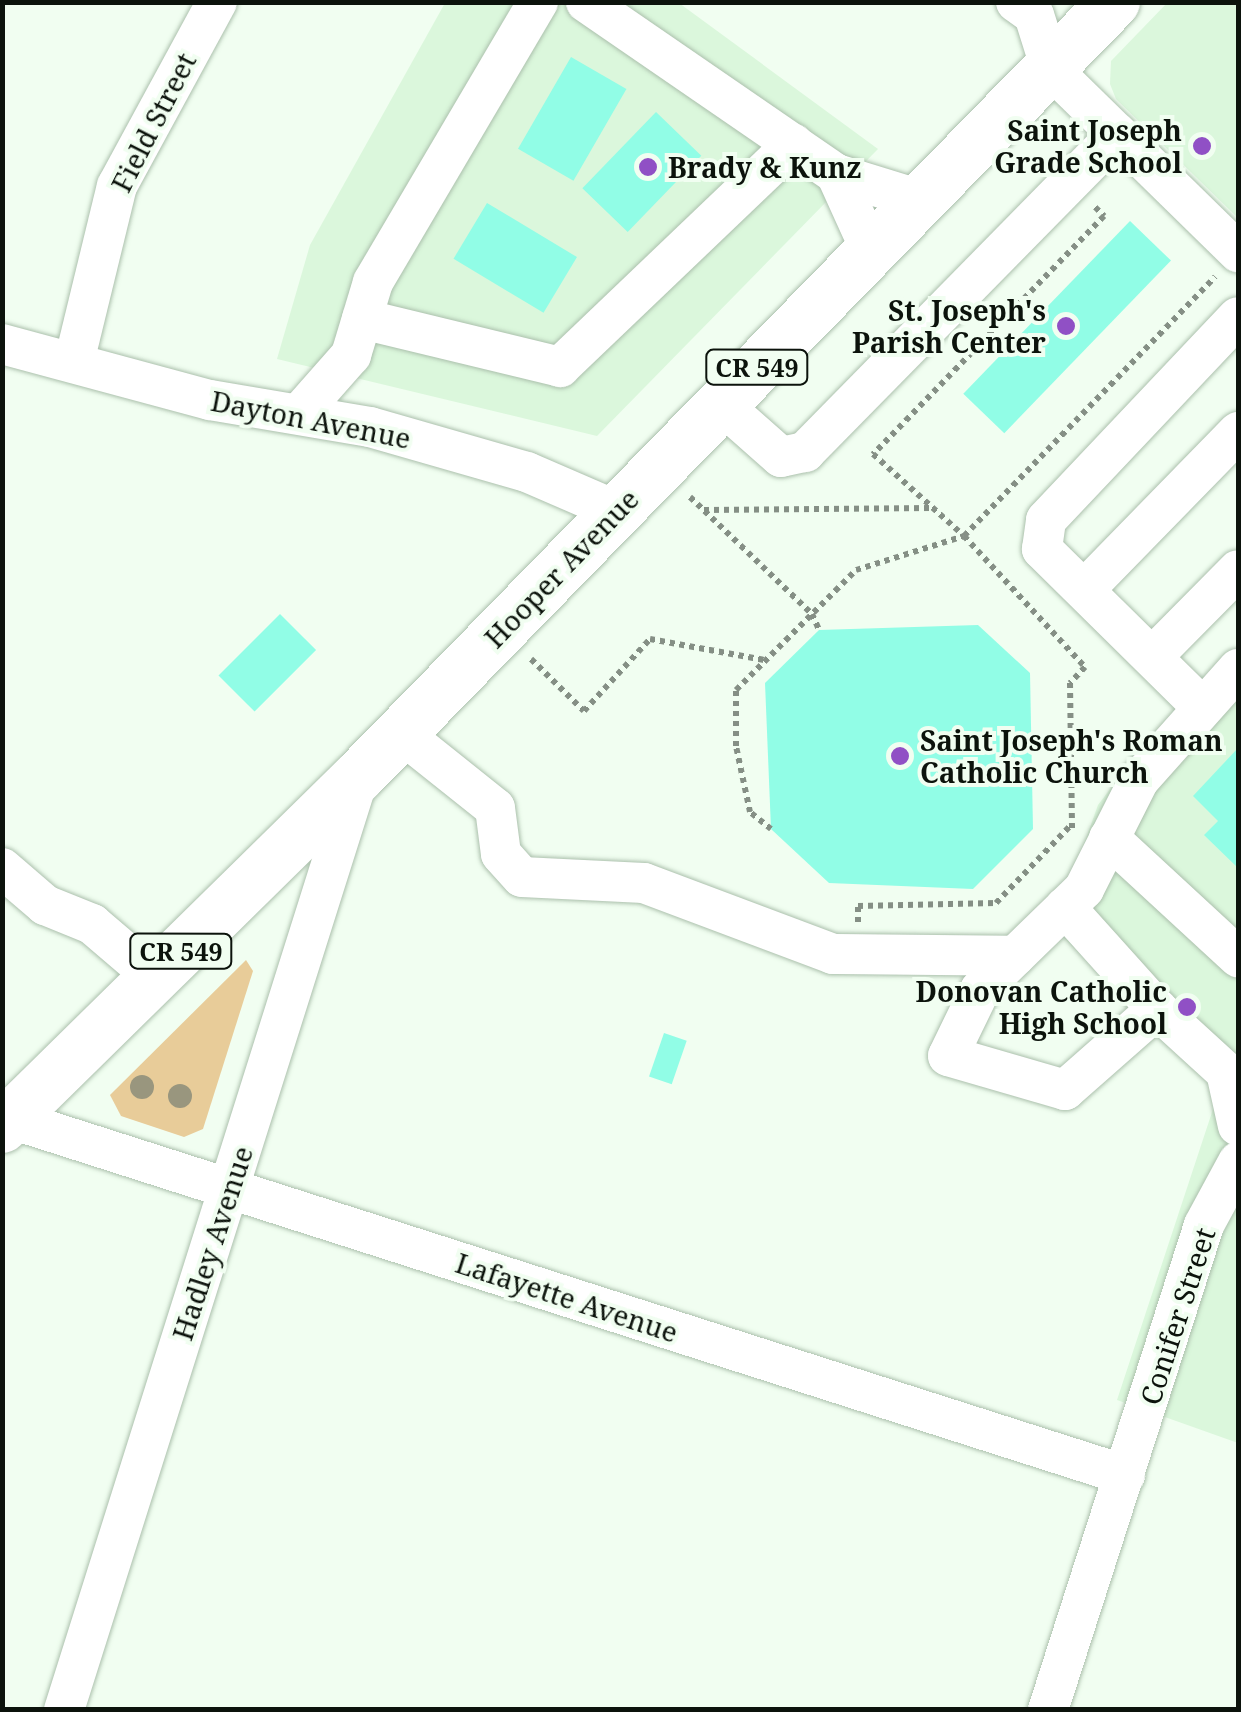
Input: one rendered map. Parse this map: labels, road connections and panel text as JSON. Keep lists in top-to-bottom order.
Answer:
{
  "streets": {
    "main road": ["CR 549", "Hooper Avenue"],
    "street": [
      "Field Street",
      "Dayton Avenue",
      "Hadley Avenue",
      "Lafayette Avenue",
      "Conifer Street"
    ]
  },
  "crossings": [
    ["Field Street", "Dayton Avenue"],
    ["Dayton Avenue", "Hooper Avenue"],
    ["Hooper Avenue", "Hadley Avenue"],
    ["Hooper Avenue", "Lafayette Avenue"],
    ["Hadley Avenue", "Lafayette Avenue"],
    ["Lafayette Avenue", "Conifer Street"]
  ],
  "places": [
    "Saint Joseph Grade School",
    "Brady & Kunz",
    "St. Joseph's Parish Center",
    "Saint Joseph's Roman Catholic Church",
    "Donovan Catholic High School"
  ]
}
